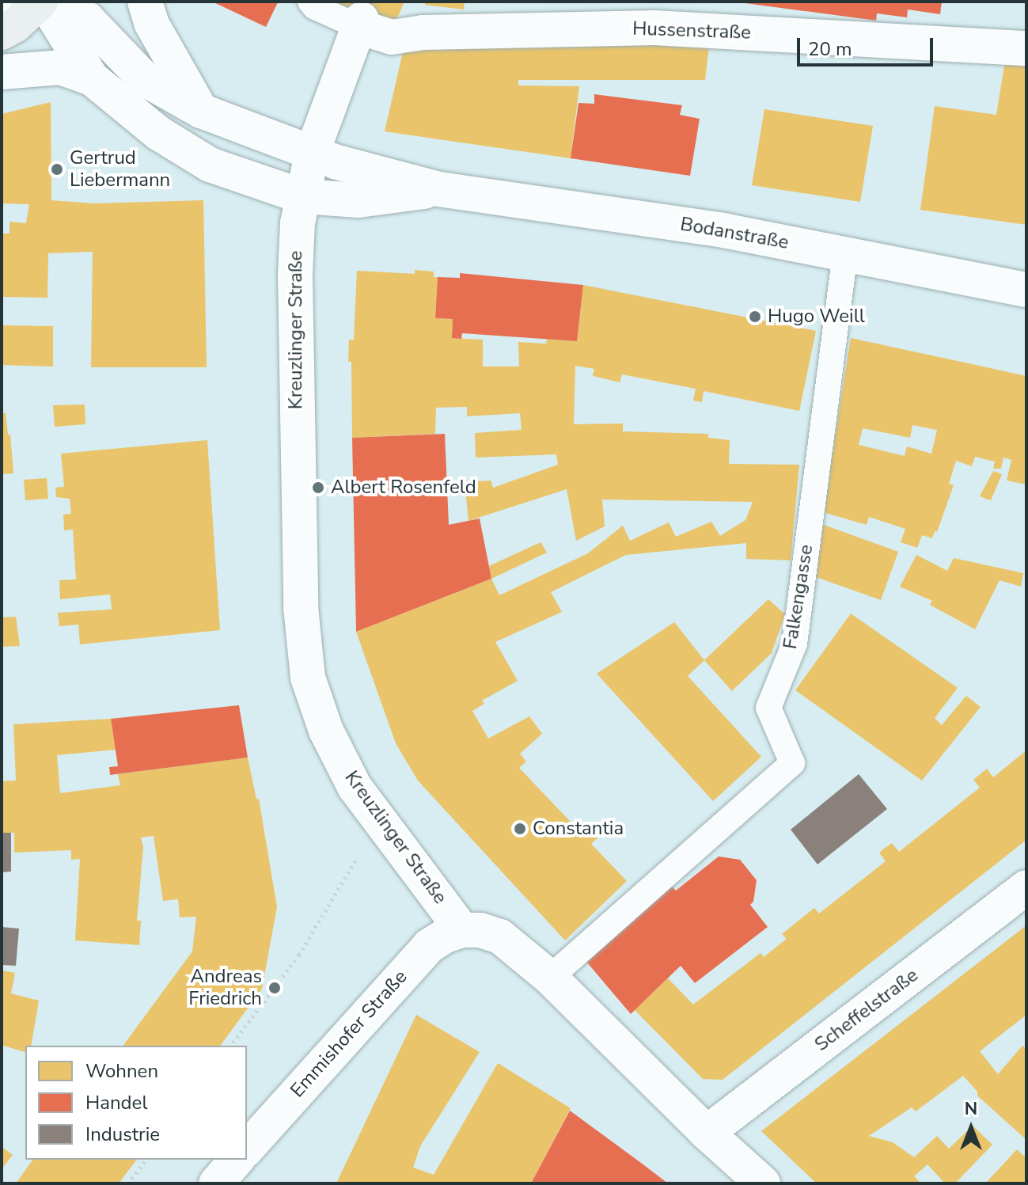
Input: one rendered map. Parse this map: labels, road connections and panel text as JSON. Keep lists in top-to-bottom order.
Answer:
{
  "streets": {
    "street": [
      "Hussenstraße",
      "Bodanstraße",
      "Kreuzlinger Straße",
      "Scheffelstraße",
      "Emmishofer Straße"
    ],
    "lane": ["Falkengasse"]
  },
  "crossings": [
    ["Bodanstraße", "Kreuzlinger Straße"],
    ["Bodanstraße", "Falkengasse"],
    ["Kreuzlinger Straße", "Emmishofer Straße"]
  ],
  "places": [
    "Gertrud Liebermann",
    "Hugo Weill",
    "Albert Rosenfeld",
    "Constantia",
    "Andreas Friedrich"
  ],
  "legend": ["Wohnen", "Handel", "Industrie"],
  "scale_bar": "20 m",
  "north": "top"
}
